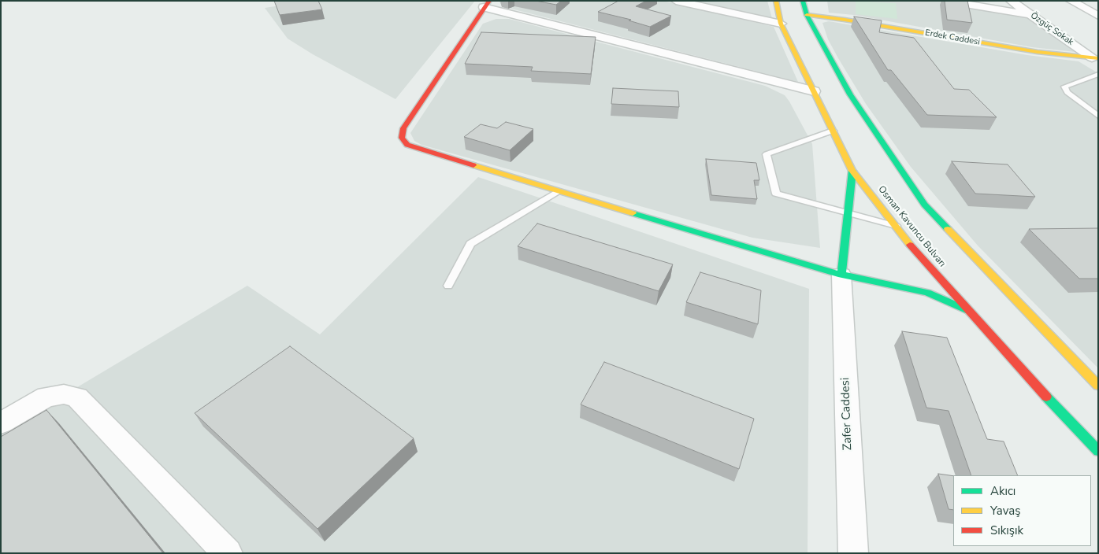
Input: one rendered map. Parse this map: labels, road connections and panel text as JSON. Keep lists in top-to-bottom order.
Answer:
{
  "streets": {
    "main road": ["Erdek Caddesi", "Osman Kavuncu Bulvarı"],
    "street": ["Özgüç Sokak", "Zafer Caddesi"]
  },
  "crossings": [
    ["Özgüç Sokak", "Erdek Caddesi"]
  ],
  "legend": ["Akıcı", "Yavaş", "Sıkışık"]
}
